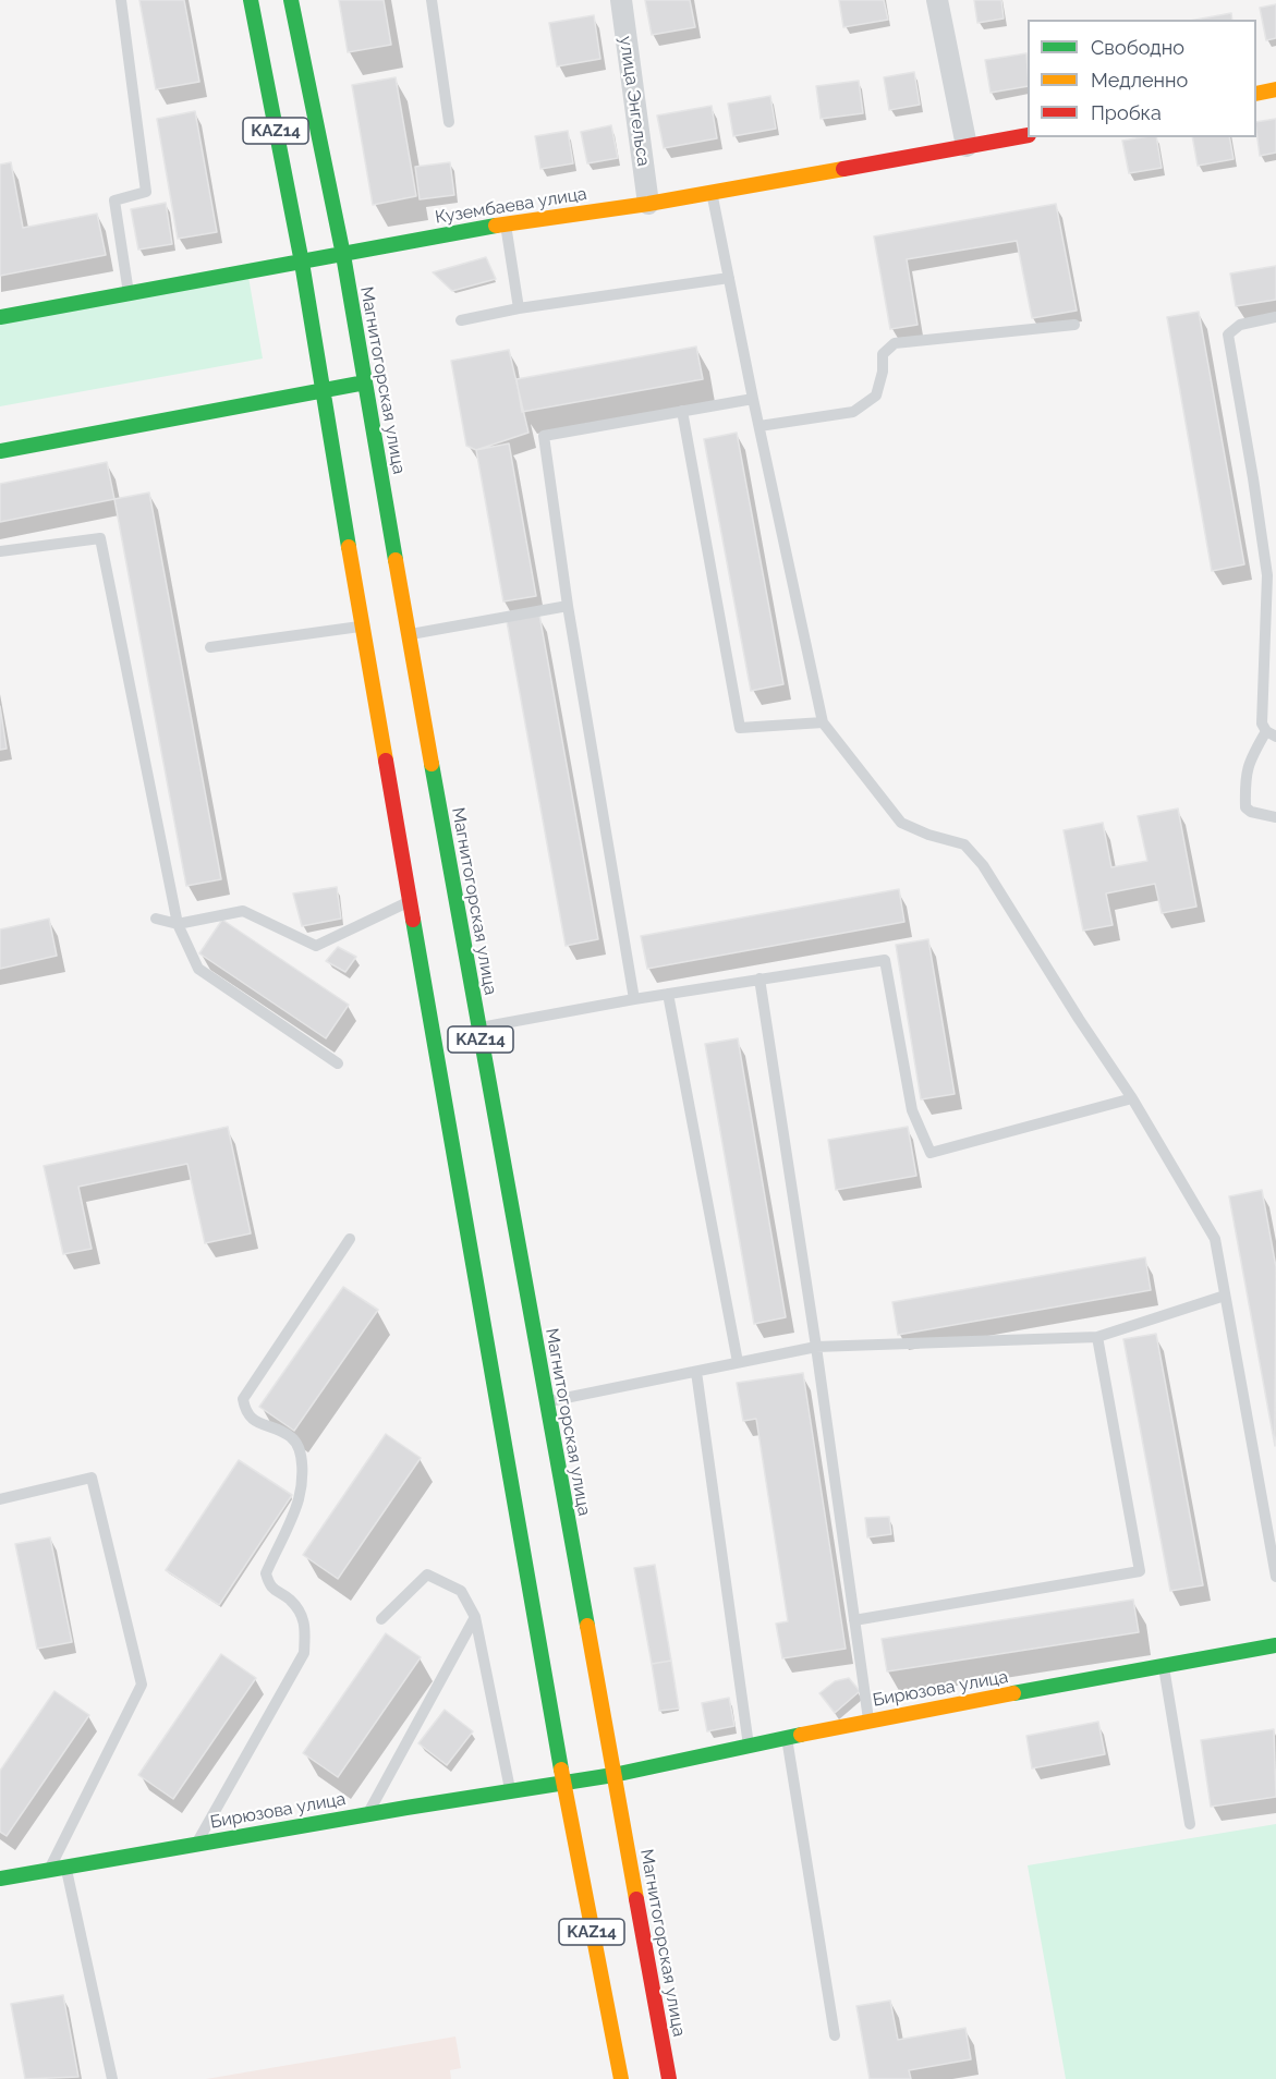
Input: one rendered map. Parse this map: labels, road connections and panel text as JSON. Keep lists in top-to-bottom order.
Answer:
{
  "streets": {
    "main road": [
      "KAZ14",
      "Кузембаева улица",
      "Магнитогорская улица",
      "Бирюзова улица"
    ],
    "street": ["улица Энгельса"]
  },
  "crossings": [
    ["улица Энгельса", "Кузембаева улица"],
    ["KAZ14", "Кузембаева улица"],
    ["KAZ14", "Бирюзова улица"],
    ["Кузембаева улица", "Магнитогорская улица"],
    ["Магнитогорская улица", "Бирюзова улица"]
  ],
  "legend": ["Свободно", "Медленно", "Пробка"]
}
